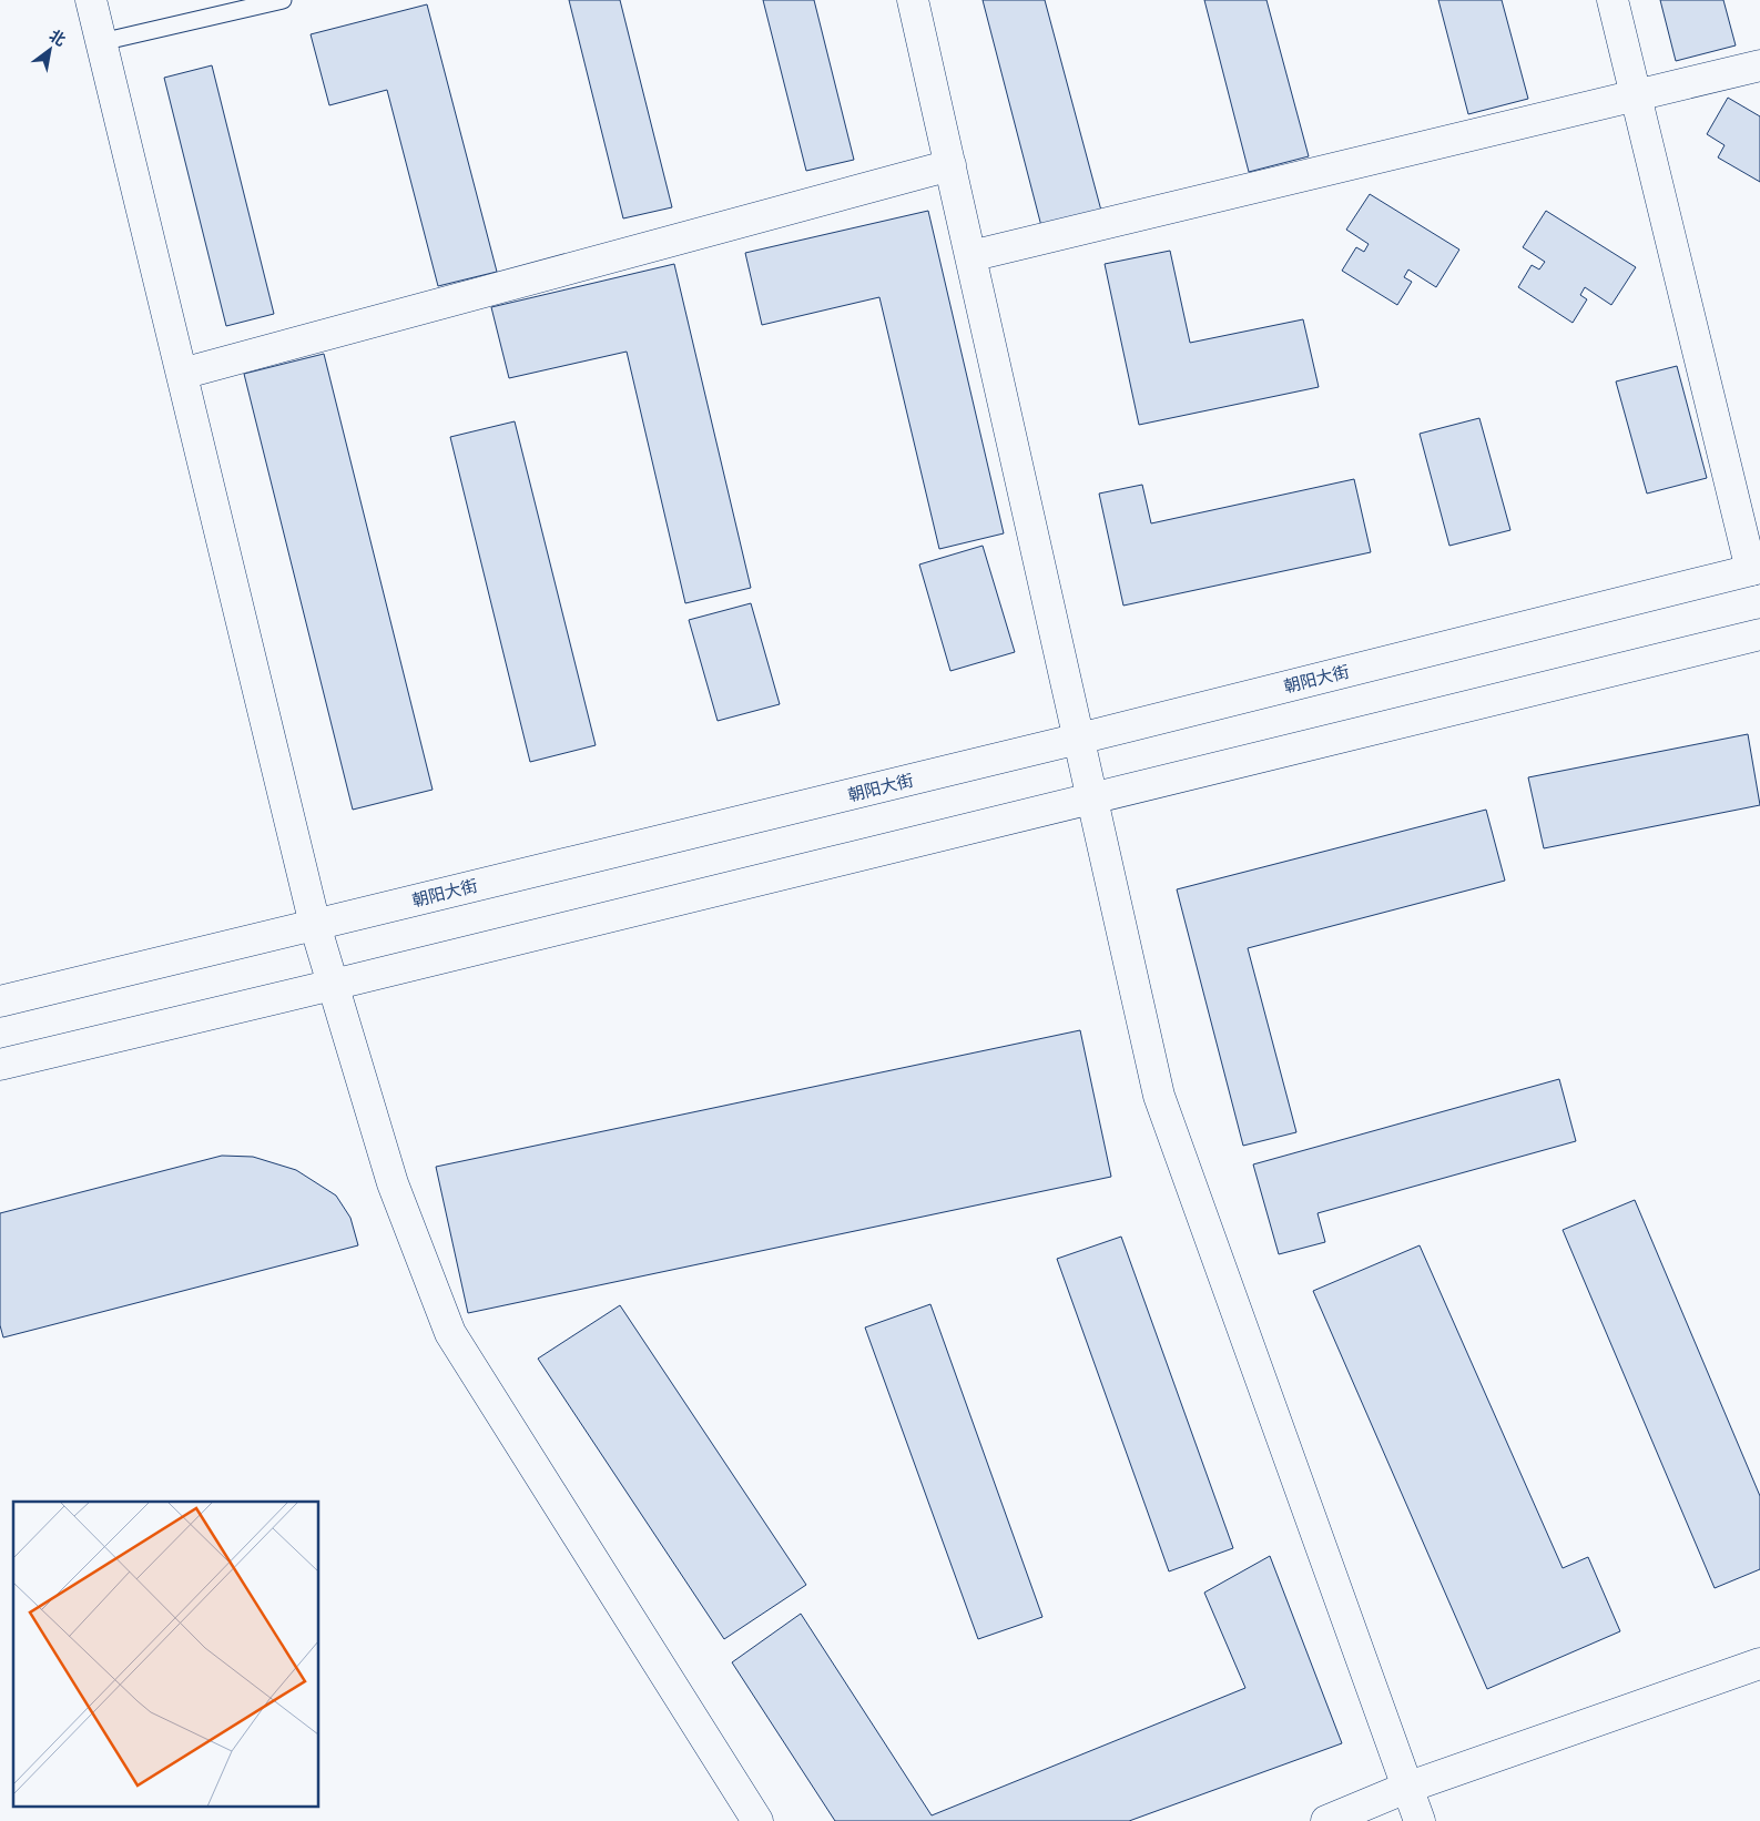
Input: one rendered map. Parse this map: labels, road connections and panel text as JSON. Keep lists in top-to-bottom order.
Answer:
{
  "streets": {
    "street": ["朝阳大街"]
  },
  "north": "top right"
}
